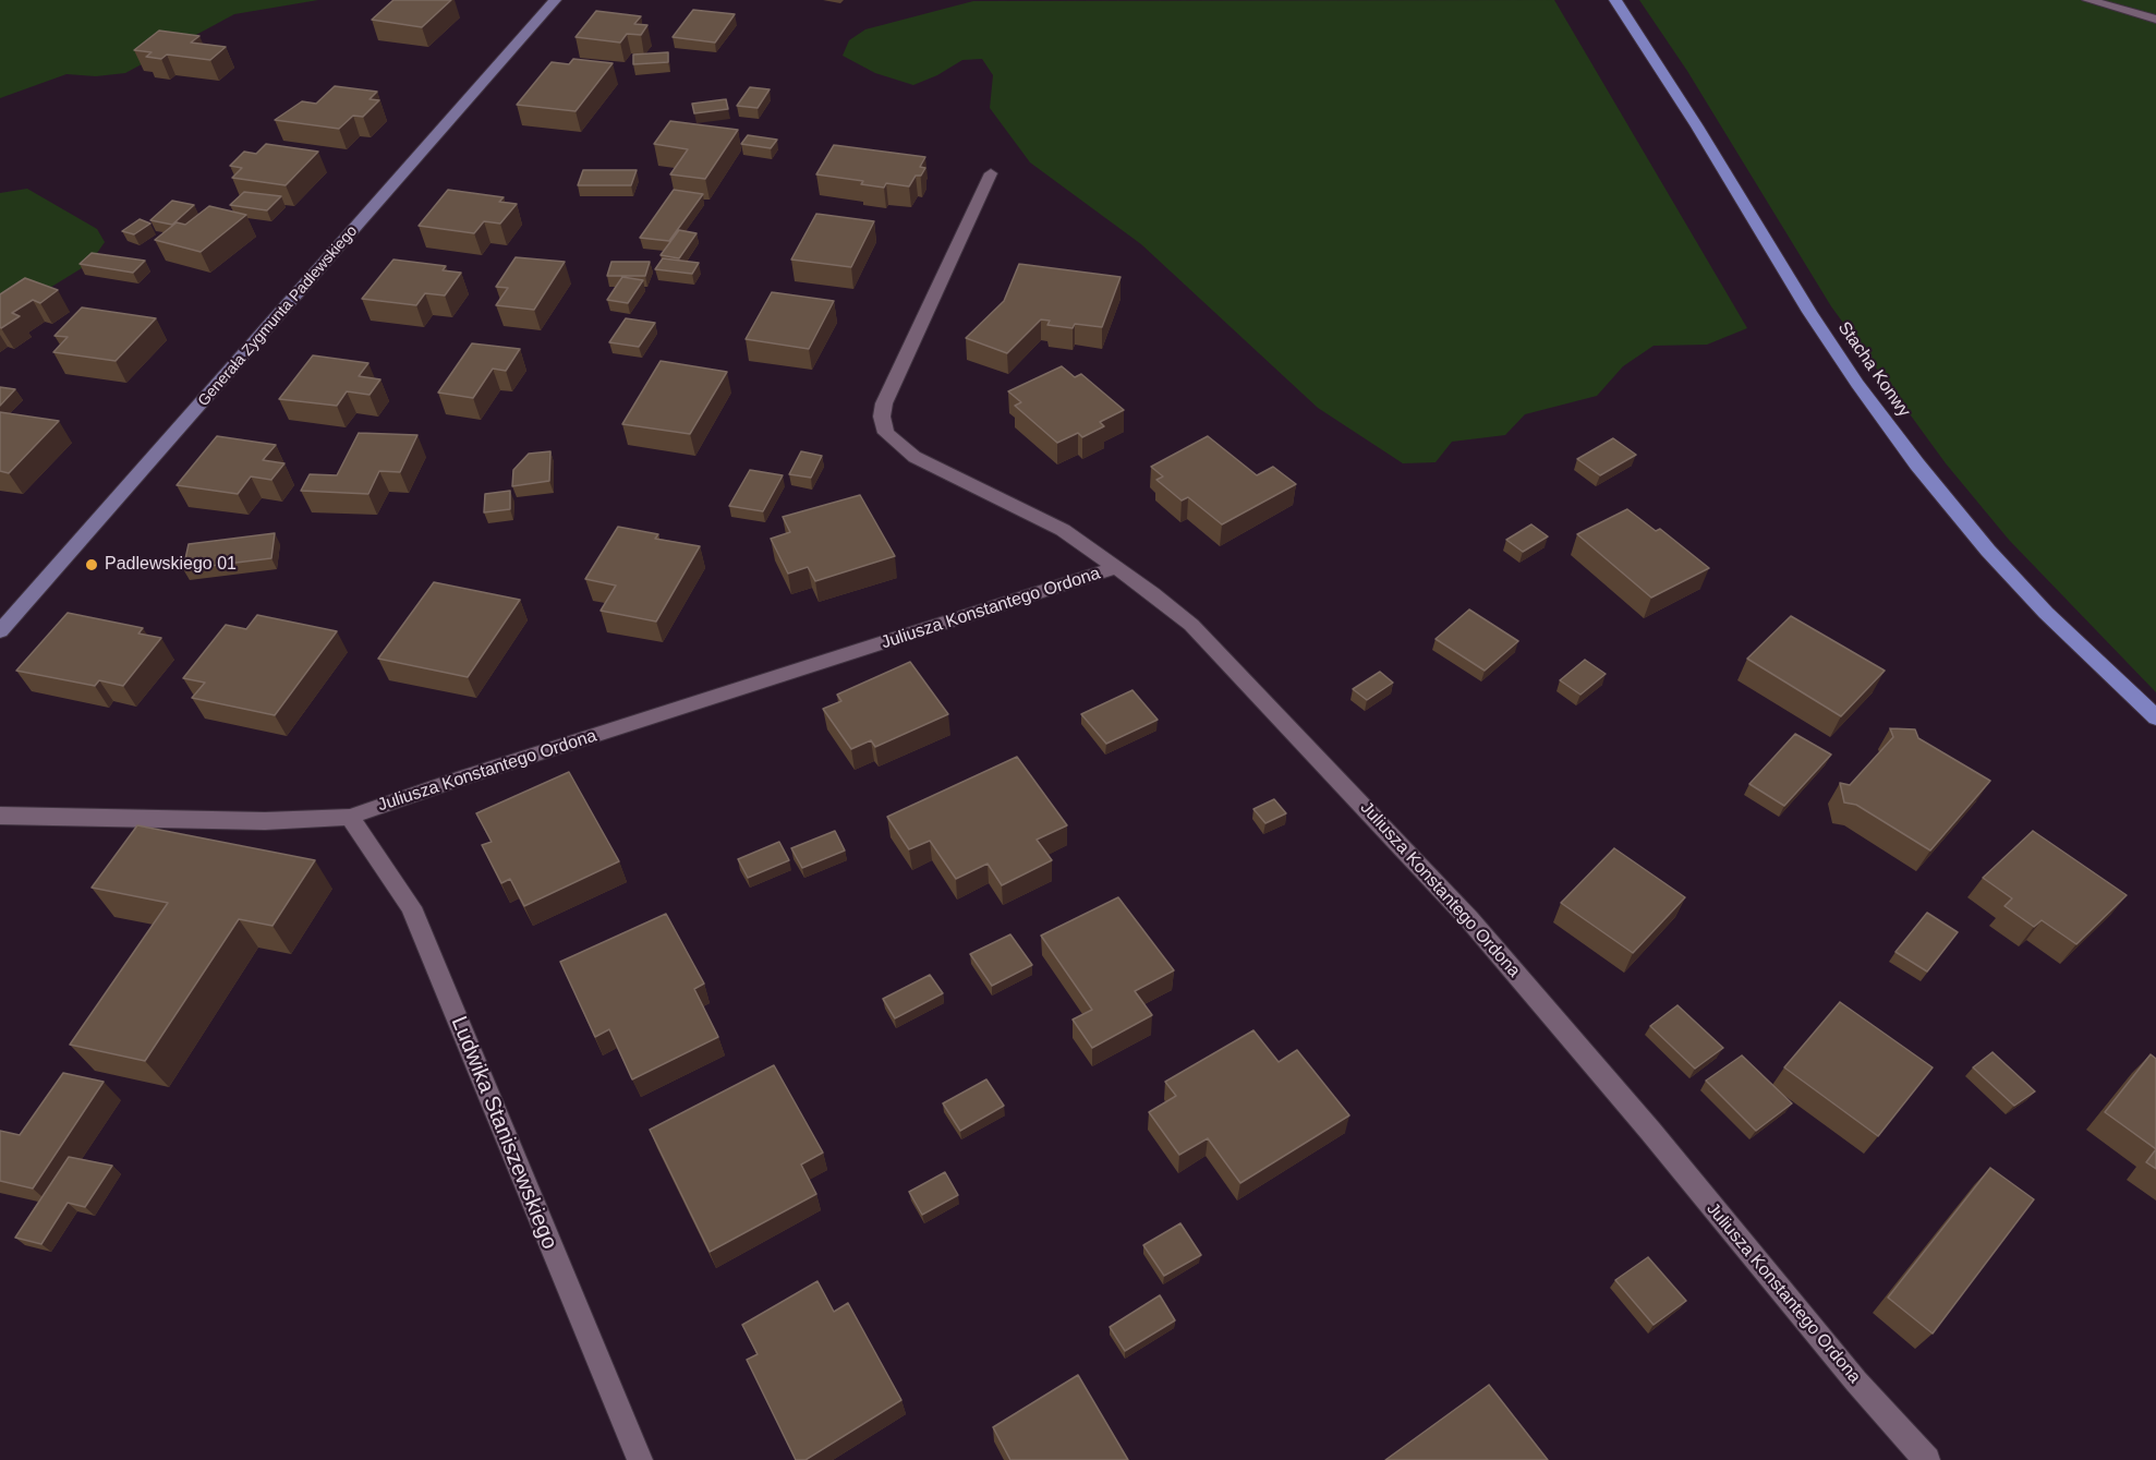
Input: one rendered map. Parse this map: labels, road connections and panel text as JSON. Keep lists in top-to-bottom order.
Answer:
{
  "streets": {
    "main road": ["Stacha Konwy"],
    "street": ["Generała Zygmunta Padlewskiego", "Juliusza Konstantego Ordona", "Ludwika Staniszewskiego"]
  },
  "crossings": [
    ["Juliusza Konstantego Ordona", "Ludwika Staniszewskiego"]
  ],
  "places": ["Padlewskiego 01"]
}
